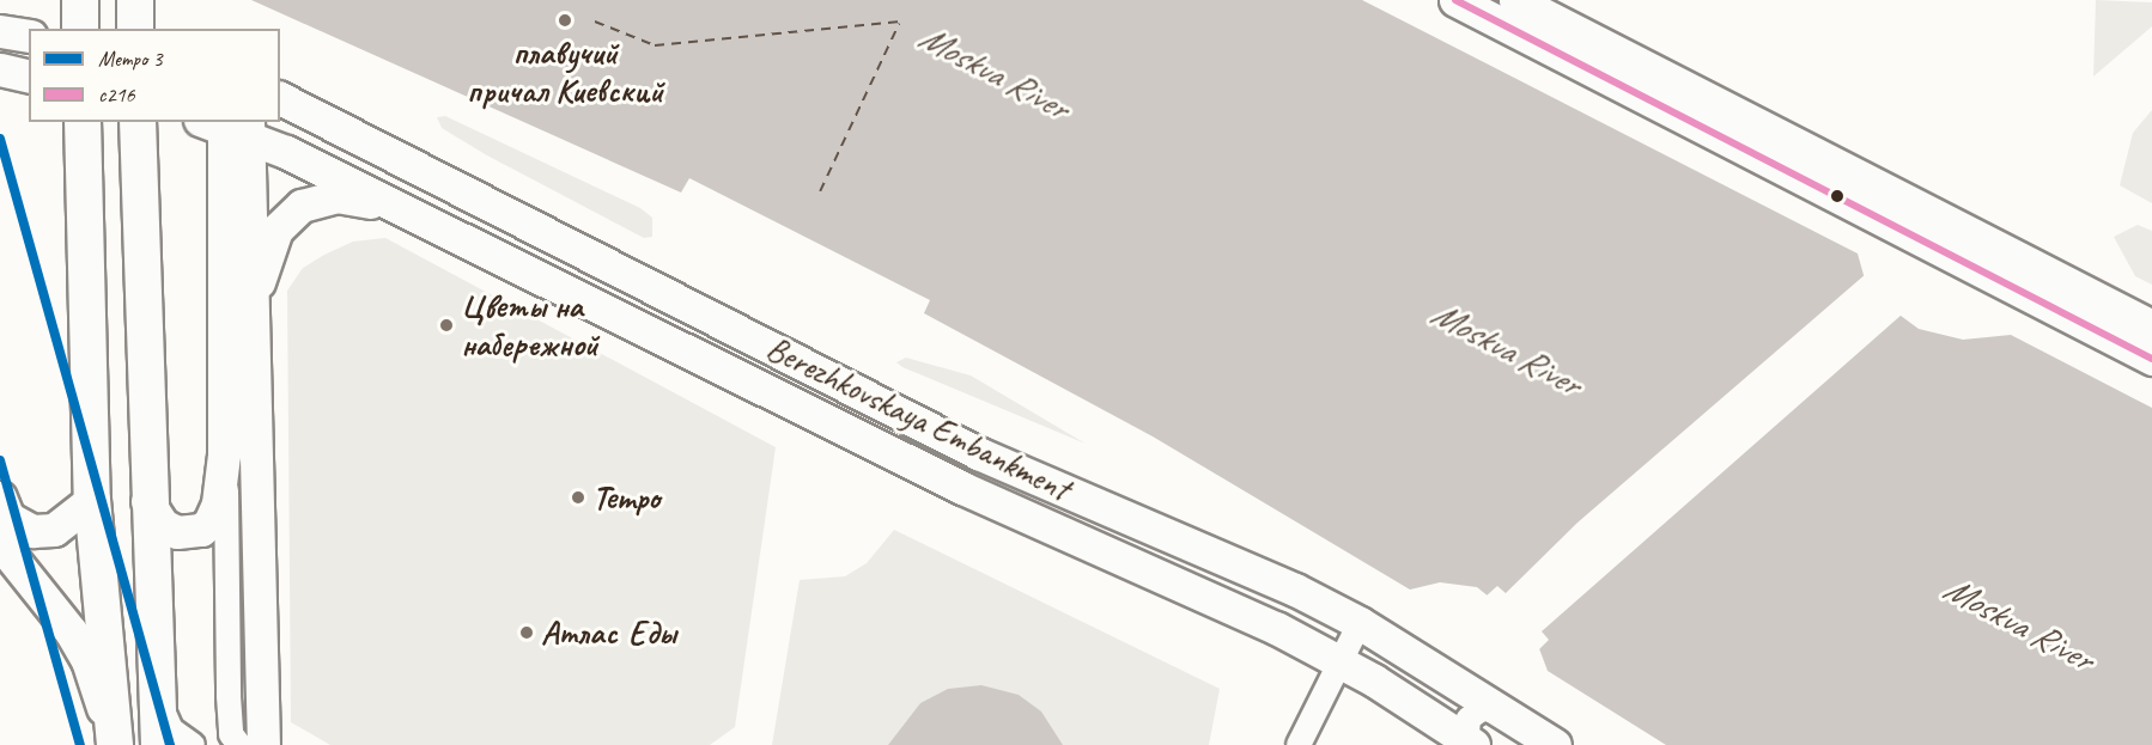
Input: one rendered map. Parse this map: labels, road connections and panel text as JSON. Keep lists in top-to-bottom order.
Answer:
{
  "streets": {
    "main road": ["Berezhkovskaya Embankment"]
  },
  "water": ["Moskva River"],
  "places": [
    "плавучий причал Киевский",
    "Цветы на набережной",
    "Tempo",
    "Атлас Еды"
  ],
  "lines": ["transit line с216", "metro line 3"],
  "legend": ["Метро 3", "с216"]
}
